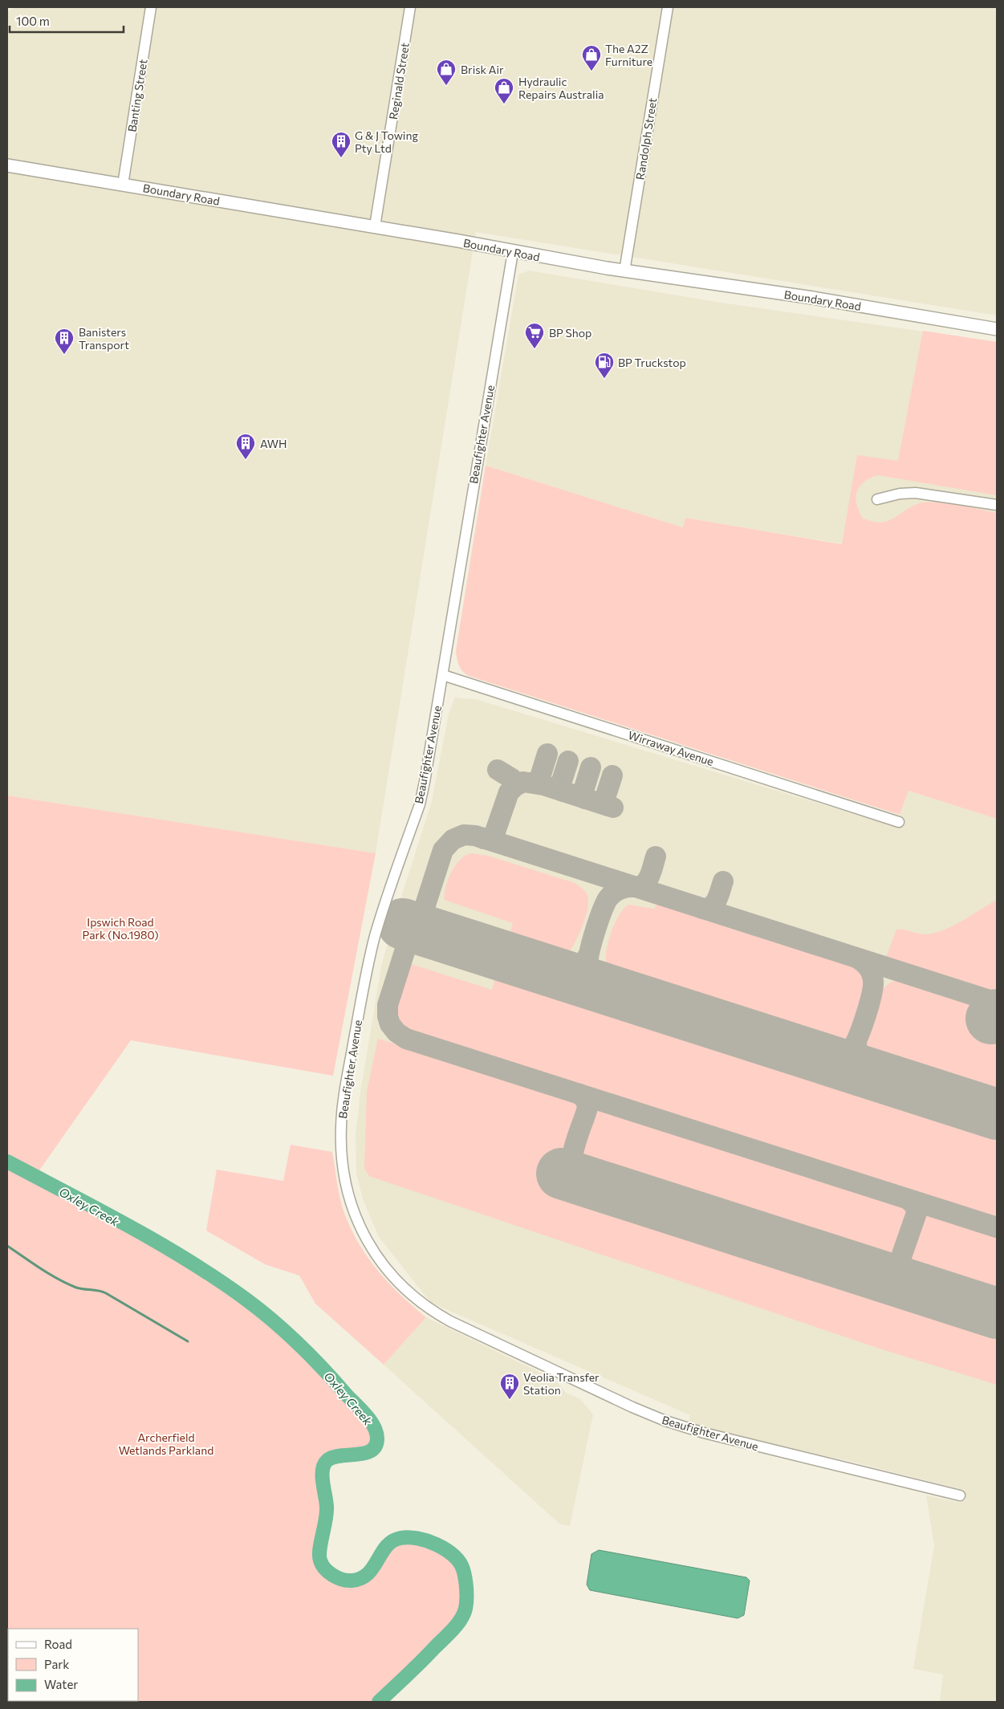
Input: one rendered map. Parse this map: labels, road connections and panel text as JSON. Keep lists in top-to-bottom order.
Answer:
{
  "streets": {
    "main road": ["Boundary Road"],
    "street": [
      "Reginald Street",
      "Banting Street",
      "Randolph Street",
      "Beaufighter Avenue",
      "Wirraway Avenue"
    ]
  },
  "crossings": [
    ["Reginald Street", "Boundary Road"],
    ["Banting Street", "Boundary Road"],
    ["Randolph Street", "Boundary Road"],
    ["Boundary Road", "Beaufighter Avenue"],
    ["Beaufighter Avenue", "Wirraway Avenue"]
  ],
  "water": ["Oxley Creek"],
  "parks": ["Ipswich Road Park (No.1980)", "Archerfield Wetlands Parkland"],
  "places": {
    "shop": ["The A2Z Furniture", "Brisk Air", "Hydraulic Repairs Australia"],
    "building": [
      "G & J Towing Pty Ltd",
      "Banisters Transport",
      "AWH",
      "Veolia Transfer Station"
    ],
    "supermarket": ["BP Shop"],
    "fuel station": ["BP Truckstop"]
  },
  "legend": ["Road", "Park", "Water"],
  "scale_bar": "100 m"
}
